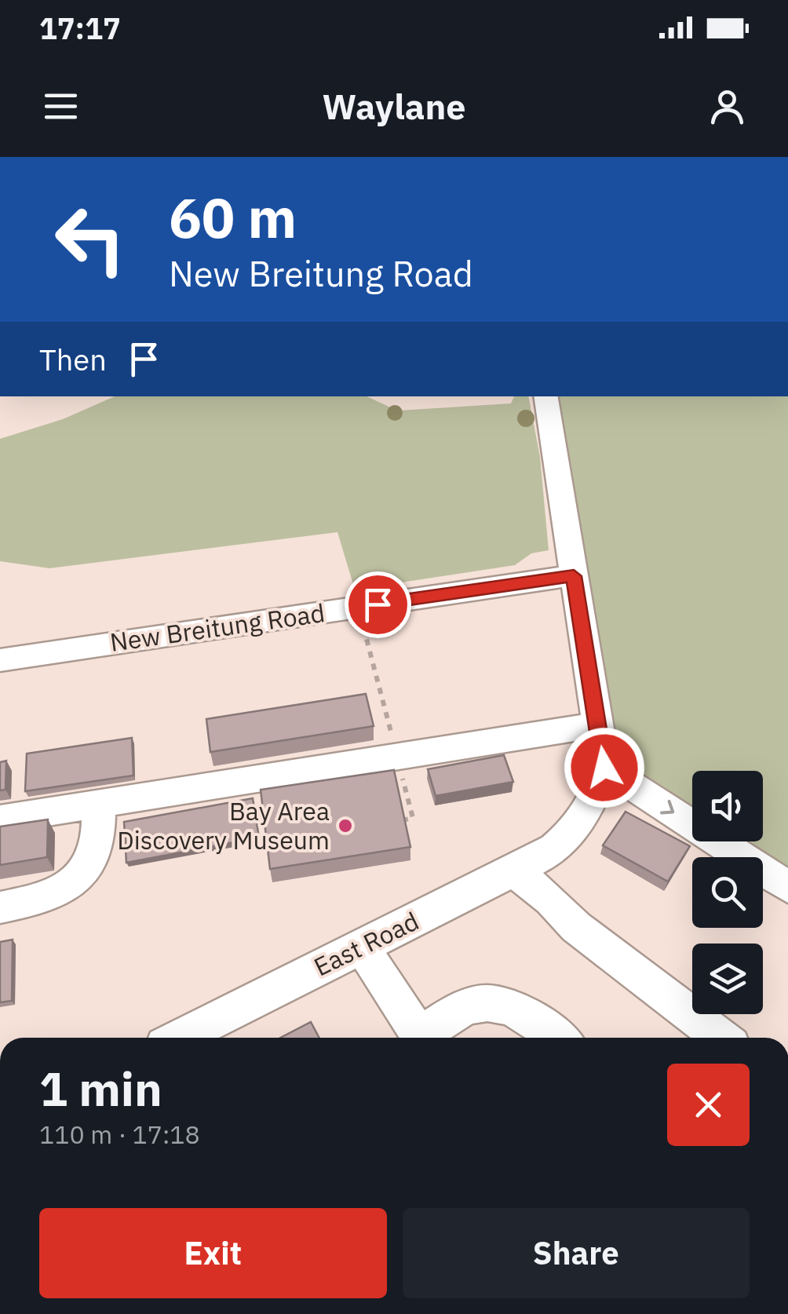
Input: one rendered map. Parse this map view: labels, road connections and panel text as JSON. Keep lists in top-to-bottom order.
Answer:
{
  "streets": {
    "street": ["New Breitung Road", "East Road"]
  },
  "places": ["Bay Area Discovery Museum"],
  "page": {
    "status": "17:17",
    "header": "Waylane",
    "turn": ["60 m", "New Breitung Road"],
    "then": "Then",
    "heading": ["1 min", "110 m · 17:18"],
    "buttons": ["Exit", "Share"]
  }
}
